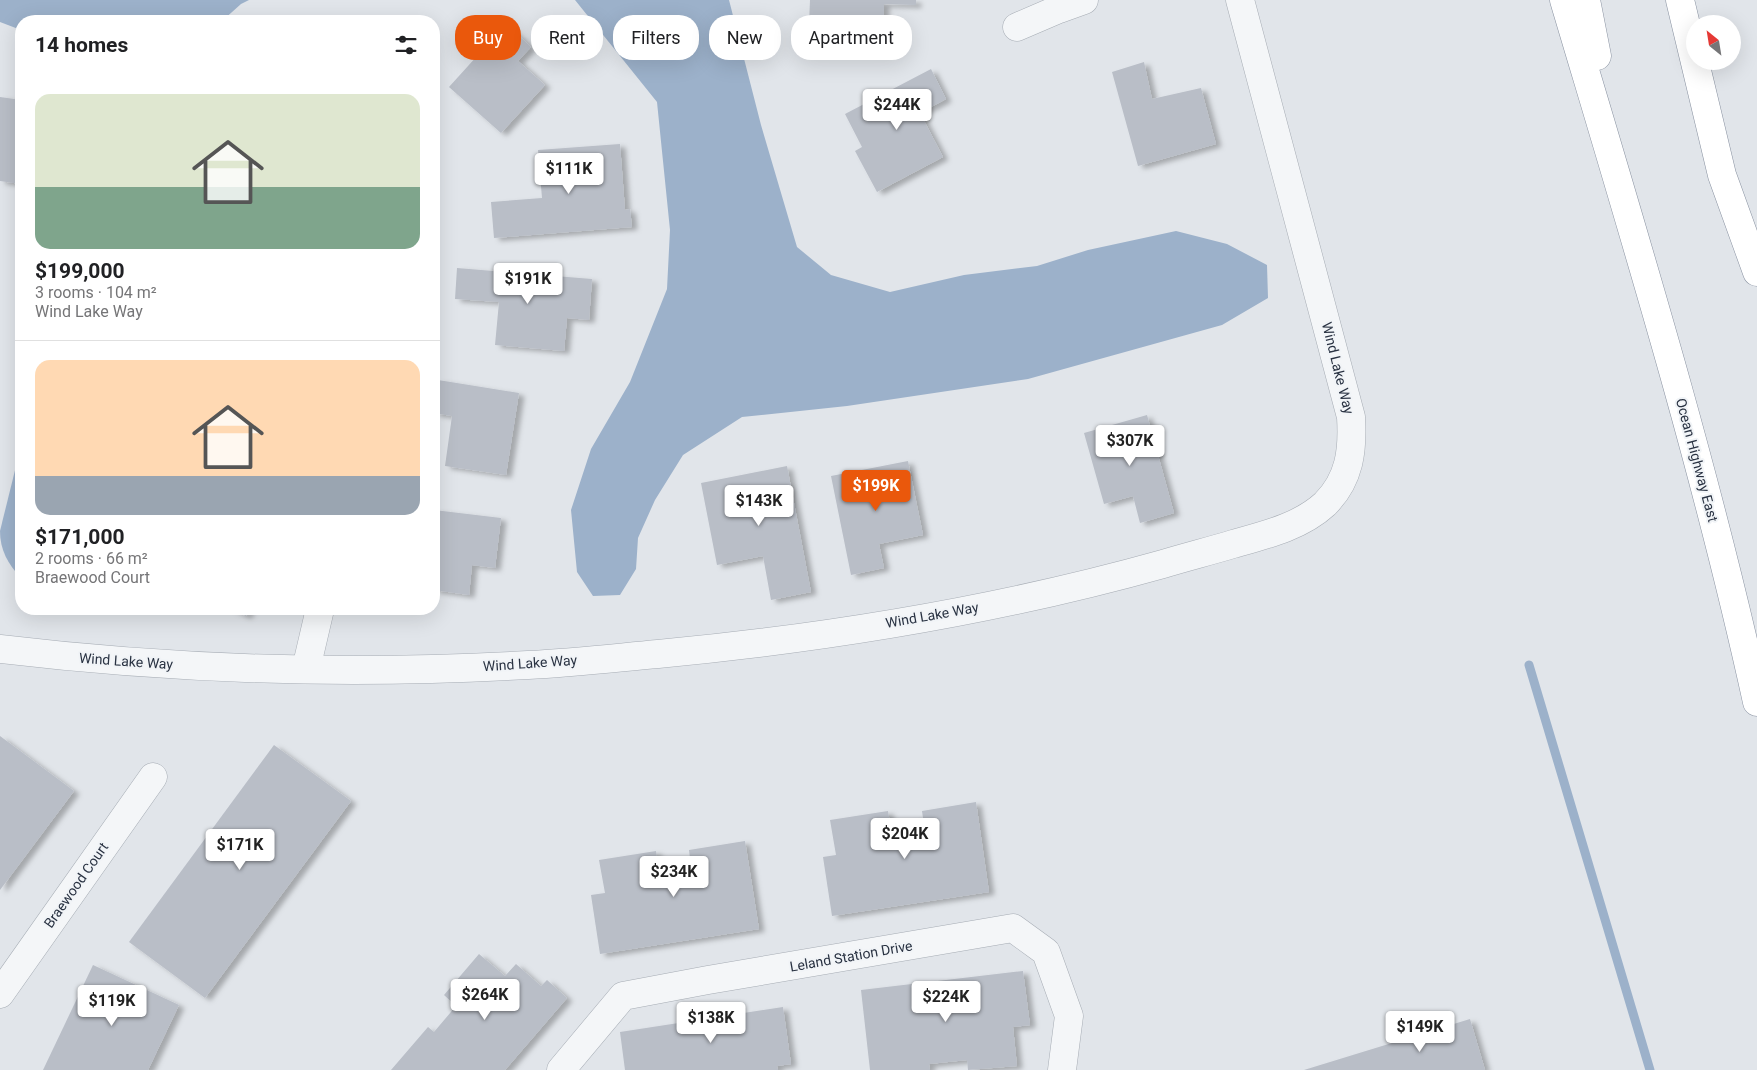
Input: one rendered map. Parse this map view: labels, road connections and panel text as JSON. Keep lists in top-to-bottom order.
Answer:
{
  "streets": {
    "highway": ["Ocean Highway East"],
    "street": ["Wind Lake Way", "Braewood Court", "Leland Station Drive"]
  },
  "north": "top left",
  "page": {
    "chip": [
      "Buy",
      "Rent",
      "Filters",
      "New",
      "Apartment"
    ],
    "heading": "14 homes",
    "list": [
      {
        "name": "$199,000",
        "note": "3 rooms · 104 m² · Wind Lake Way"
      },
      {
        "name": "$171,000",
        "note": "2 rooms · 66 m² · Braewood Court"
      }
    ],
    "price": [
      "$244K",
      "$111K",
      "$191K",
      "$307K",
      "$199K",
      "$143K",
      "$204K",
      "$171K",
      "$234K",
      "$264K",
      "$224K",
      "$119K",
      "$138K",
      "$149K"
    ]
  }
}
